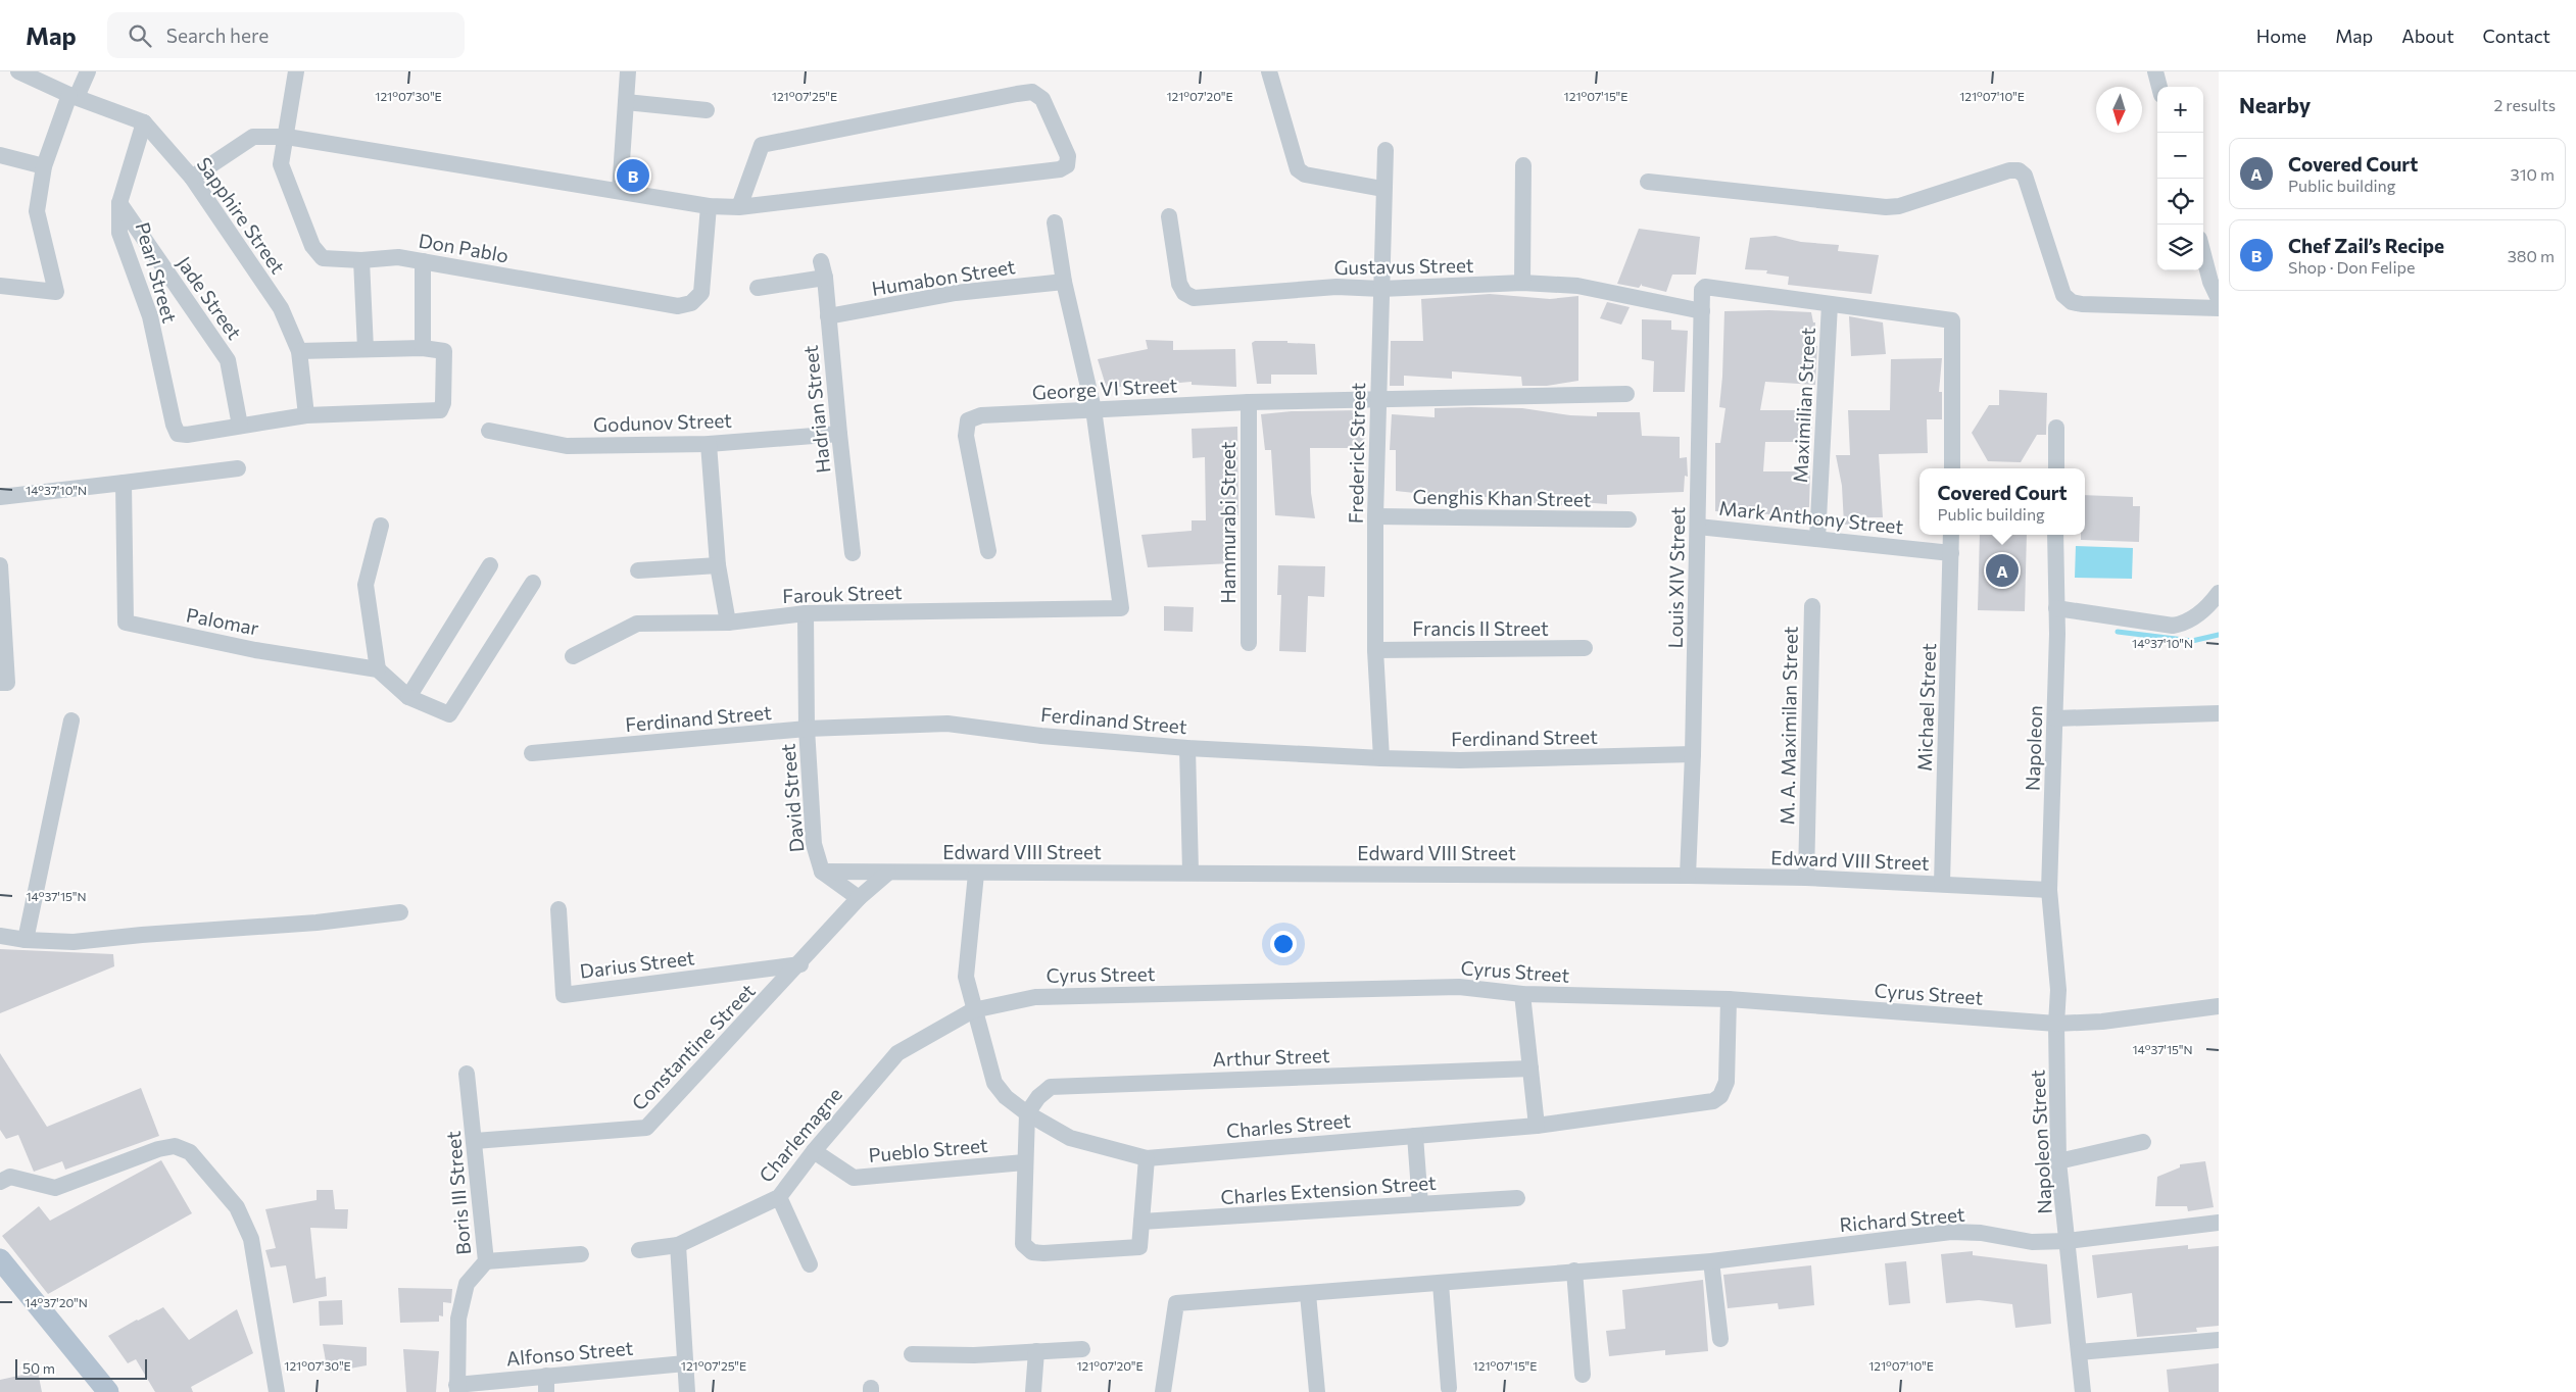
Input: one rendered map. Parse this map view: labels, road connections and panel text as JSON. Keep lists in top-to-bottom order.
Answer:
{
  "streets": {
    "street": [
      "Sapphire Street",
      "Don Pablo",
      "Gustavus Street",
      "Pearl Street",
      "Humabon Street",
      "Jade Street",
      "George VI Street",
      "Maximilian Street",
      "Hadrian Street",
      "Godunov Street",
      "Frederick Street",
      "Genghis Khan Street",
      "Mark Anthony Street",
      "Hammurabi Street",
      "Louis XIV Street",
      "Farouk Street",
      "Palomar",
      "Francis II Street",
      "Michael Street",
      "Ferdinand Street",
      "M. A. Maximilan Street",
      "Napoleon",
      "David Street",
      "Edward VIII Street",
      "Darius Street",
      "Cyrus Street",
      "Constantine Street",
      "Arthur Street",
      "Charles Street",
      "Charlemagne",
      "Napoleon Street",
      "Pueblo Street",
      "Charles Extension Street",
      "Boris III Street",
      "Richard Street",
      "Alfonso Street"
    ]
  },
  "crossings": [
    ["Sapphire Street", "Pearl Street"],
    ["Gustavus Street", "Frederick Street"],
    ["Gustavus Street", "Louis XIV Street"],
    ["Pearl Street", "Jade Street"],
    ["Humabon Street", "Hadrian Street"],
    ["George VI Street", "Frederick Street"],
    ["George VI Street", "Hammurabi Street"],
    ["George VI Street", "Farouk Street"],
    ["Maximilian Street", "Mark Anthony Street"],
    ["Maximilian Street", "Louis XIV Street"],
    ["Hadrian Street", "Godunov Street"],
    ["Frederick Street", "Genghis Khan Street"],
    ["Frederick Street", "Francis II Street"],
    ["Frederick Street", "Ferdinand Street"],
    ["Mark Anthony Street", "Louis XIV Street"],
    ["Mark Anthony Street", "Michael Street"],
    ["Louis XIV Street", "Ferdinand Street"],
    ["Louis XIV Street", "Edward VIII Street"],
    ["Farouk Street", "David Street"],
    ["Michael Street", "Edward VIII Street"],
    ["Ferdinand Street", "David Street"],
    ["M. A. Maximilan Street", "Edward VIII Street"],
    ["Napoleon", "Edward VIII Street"],
    ["Napoleon", "Napoleon Street"],
    ["David Street", "Edward VIII Street"],
    ["David Street", "Constantine Street"],
    ["Edward VIII Street", "Constantine Street"],
    ["Edward VIII Street", "Charles Street"],
    ["Edward VIII Street", "Napoleon Street"],
    ["Darius Street", "Constantine Street"],
    ["Cyrus Street", "Charles Street"],
    ["Cyrus Street", "Charlemagne"],
    ["Cyrus Street", "Napoleon Street"],
    ["Constantine Street", "Boris III Street"],
    ["Arthur Street", "Charles Street"],
    ["Charles Street", "Charlemagne"],
    ["Charlemagne", "Pueblo Street"],
    ["Napoleon Street", "Richard Street"],
    ["Boris III Street", "Alfonso Street"]
  ],
  "scale_bar": "50 m",
  "north": "bottom",
  "page": {
    "header": "Map",
    "search": "Search here",
    "nav": [
      "Home",
      "Map",
      "About",
      "Contact"
    ],
    "heading": ["Nearby", "2 results"],
    "map_buttons": ["+", "−"],
    "list": [
      {
        "mark": "A",
        "name": "Covered Court",
        "note": "Public building",
        "value": "310 m"
      },
      {
        "mark": "B",
        "name": "Chef Zail’s Recipe",
        "note": "Shop · Don Felipe",
        "value": "380 m"
      }
    ],
    "pins": ["B", "A"],
    "popup": ["Covered Court", "Public building"],
    "scale": "50 m"
  },
  "coordinates": [
    "121°07'30\"E",
    "121°07'25\"E",
    "121°07'20\"E",
    "121°07'10\"E",
    "121°07'15\"E",
    "14°37'10\"N",
    "14°37'15\"N",
    "14°37'20\"N"
  ]
}
